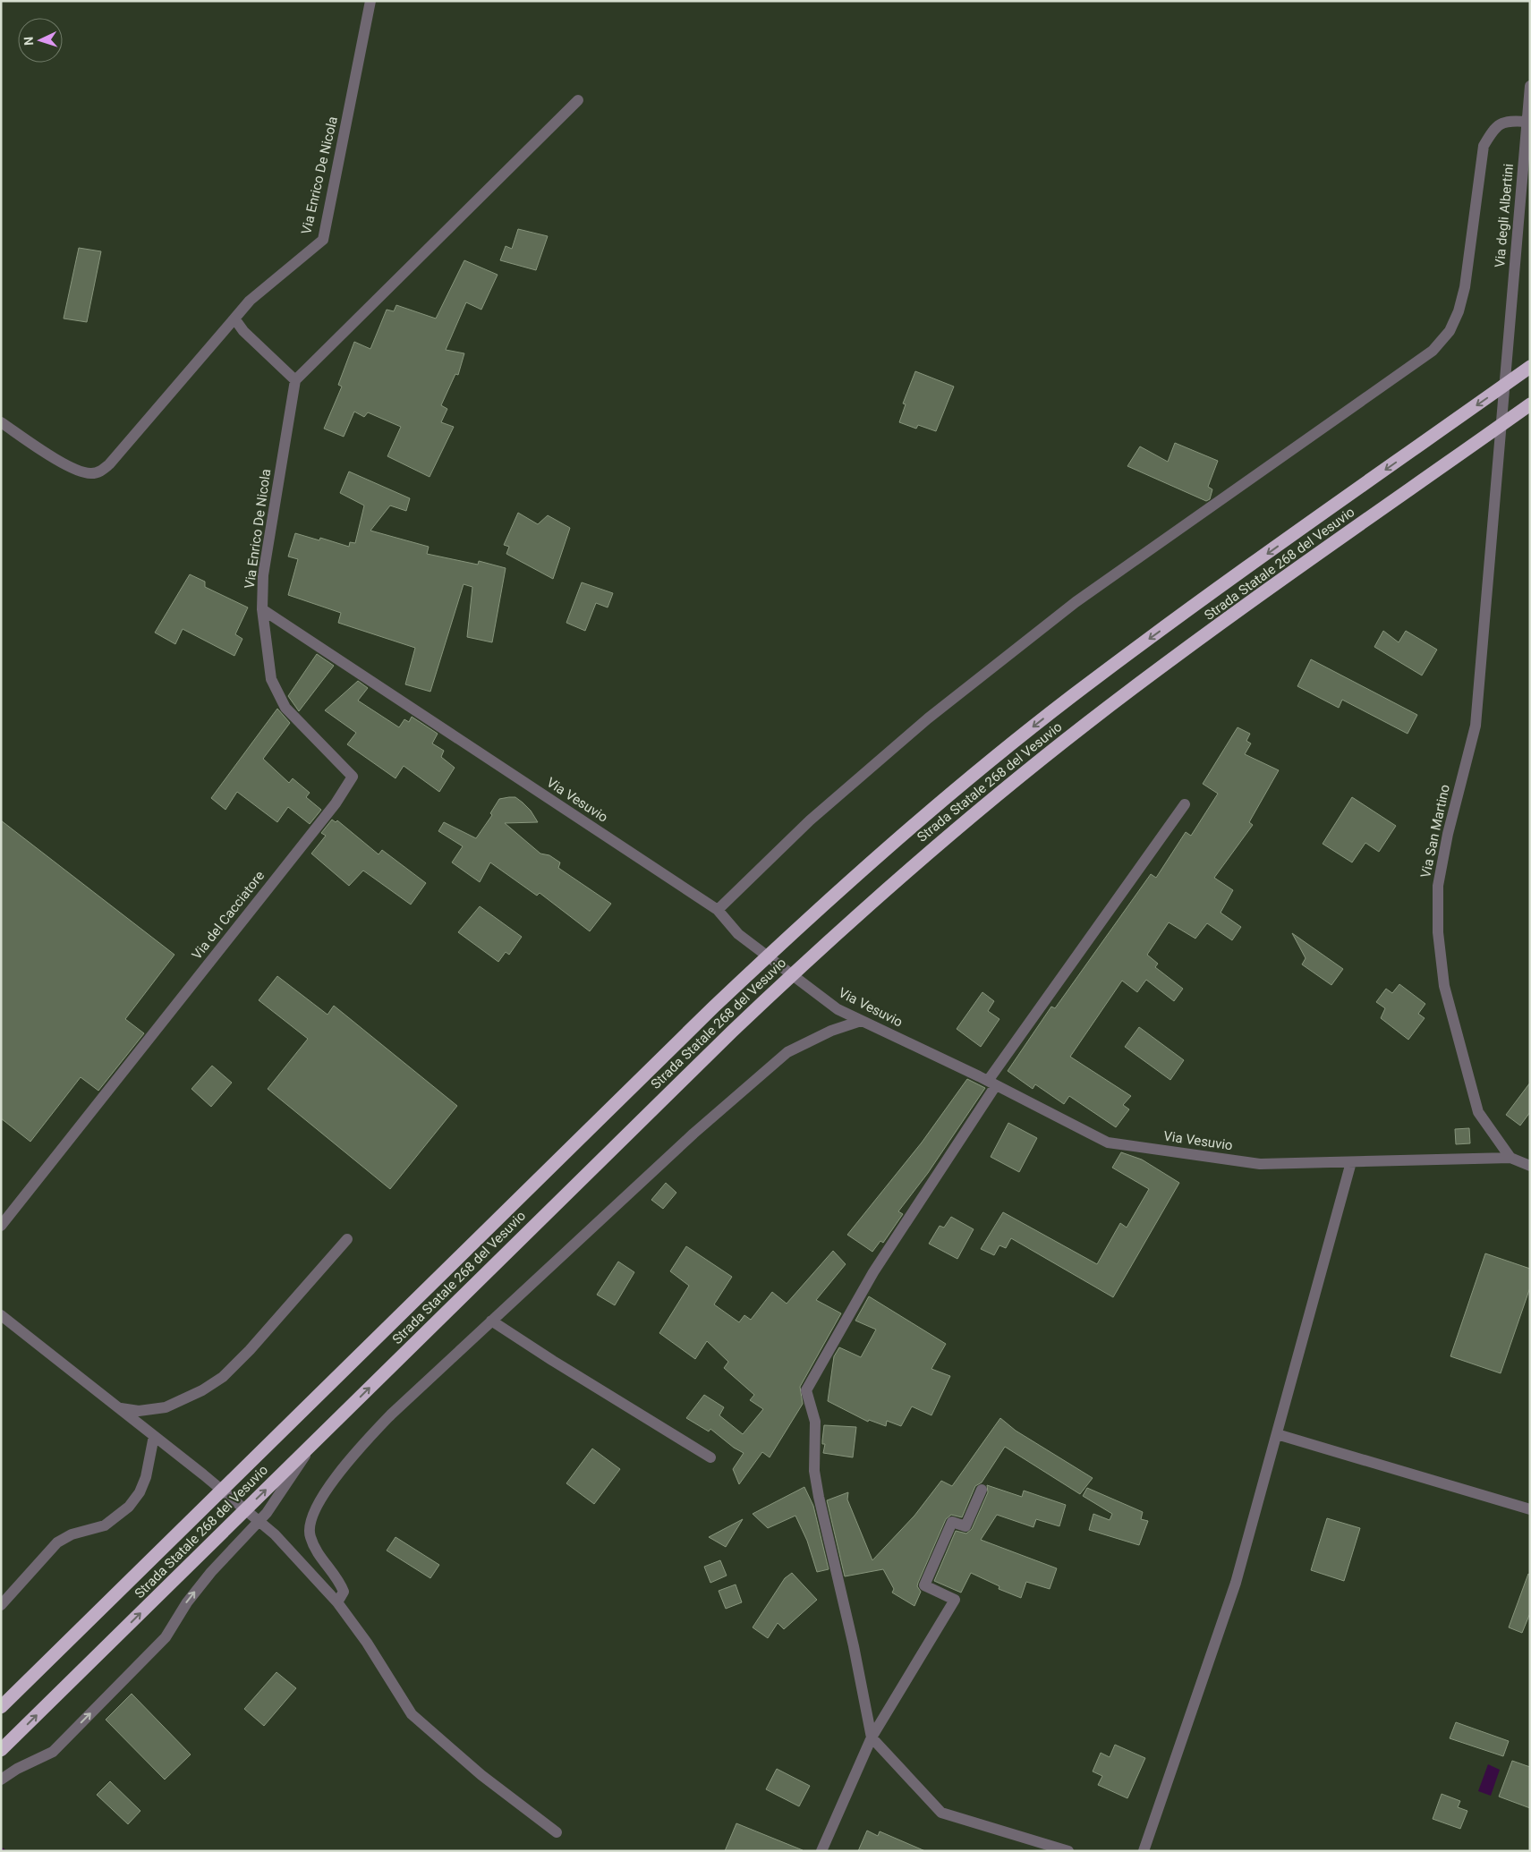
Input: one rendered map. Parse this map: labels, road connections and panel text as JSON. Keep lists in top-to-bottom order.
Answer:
{
  "streets": {
    "highway": ["Strada Statale 268 del Vesuvio"],
    "street": [
      "Via Enrico De Nicola",
      "Via degli Albertini",
      "Via Vesuvio",
      "Via San Martino",
      "Via del Cacciatore"
    ]
  },
  "crossings": [
    ["Via Enrico De Nicola", "Via Vesuvio"],
    ["Via Enrico De Nicola", "Via del Cacciatore"],
    ["Via degli Albertini", "Via San Martino"],
    ["Via Vesuvio", "Via San Martino"],
    ["Via Vesuvio", "Via del Cacciatore"]
  ],
  "north": "left"
}
